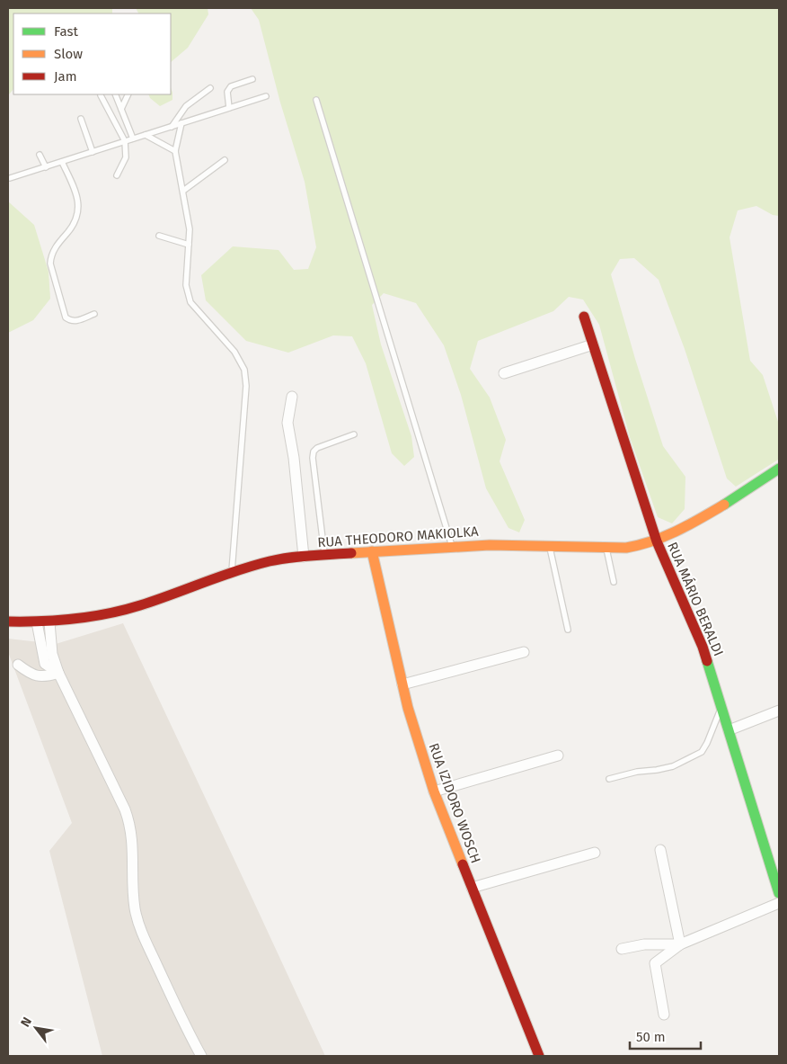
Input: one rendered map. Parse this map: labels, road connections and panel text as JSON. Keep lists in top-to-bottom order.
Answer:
{
  "streets": {
    "street": ["RUA THEODORO MAKIOLKA", "RUA MÁRIO BERALDI", "RUA IZIDORO WOSCH"]
  },
  "crossings": [
    ["RUA THEODORO MAKIOLKA", "RUA MÁRIO BERALDI"],
    ["RUA THEODORO MAKIOLKA", "RUA IZIDORO WOSCH"]
  ],
  "legend": ["Fast", "Slow", "Jam"],
  "scale_bar": "50 m",
  "north": "top left"
}
